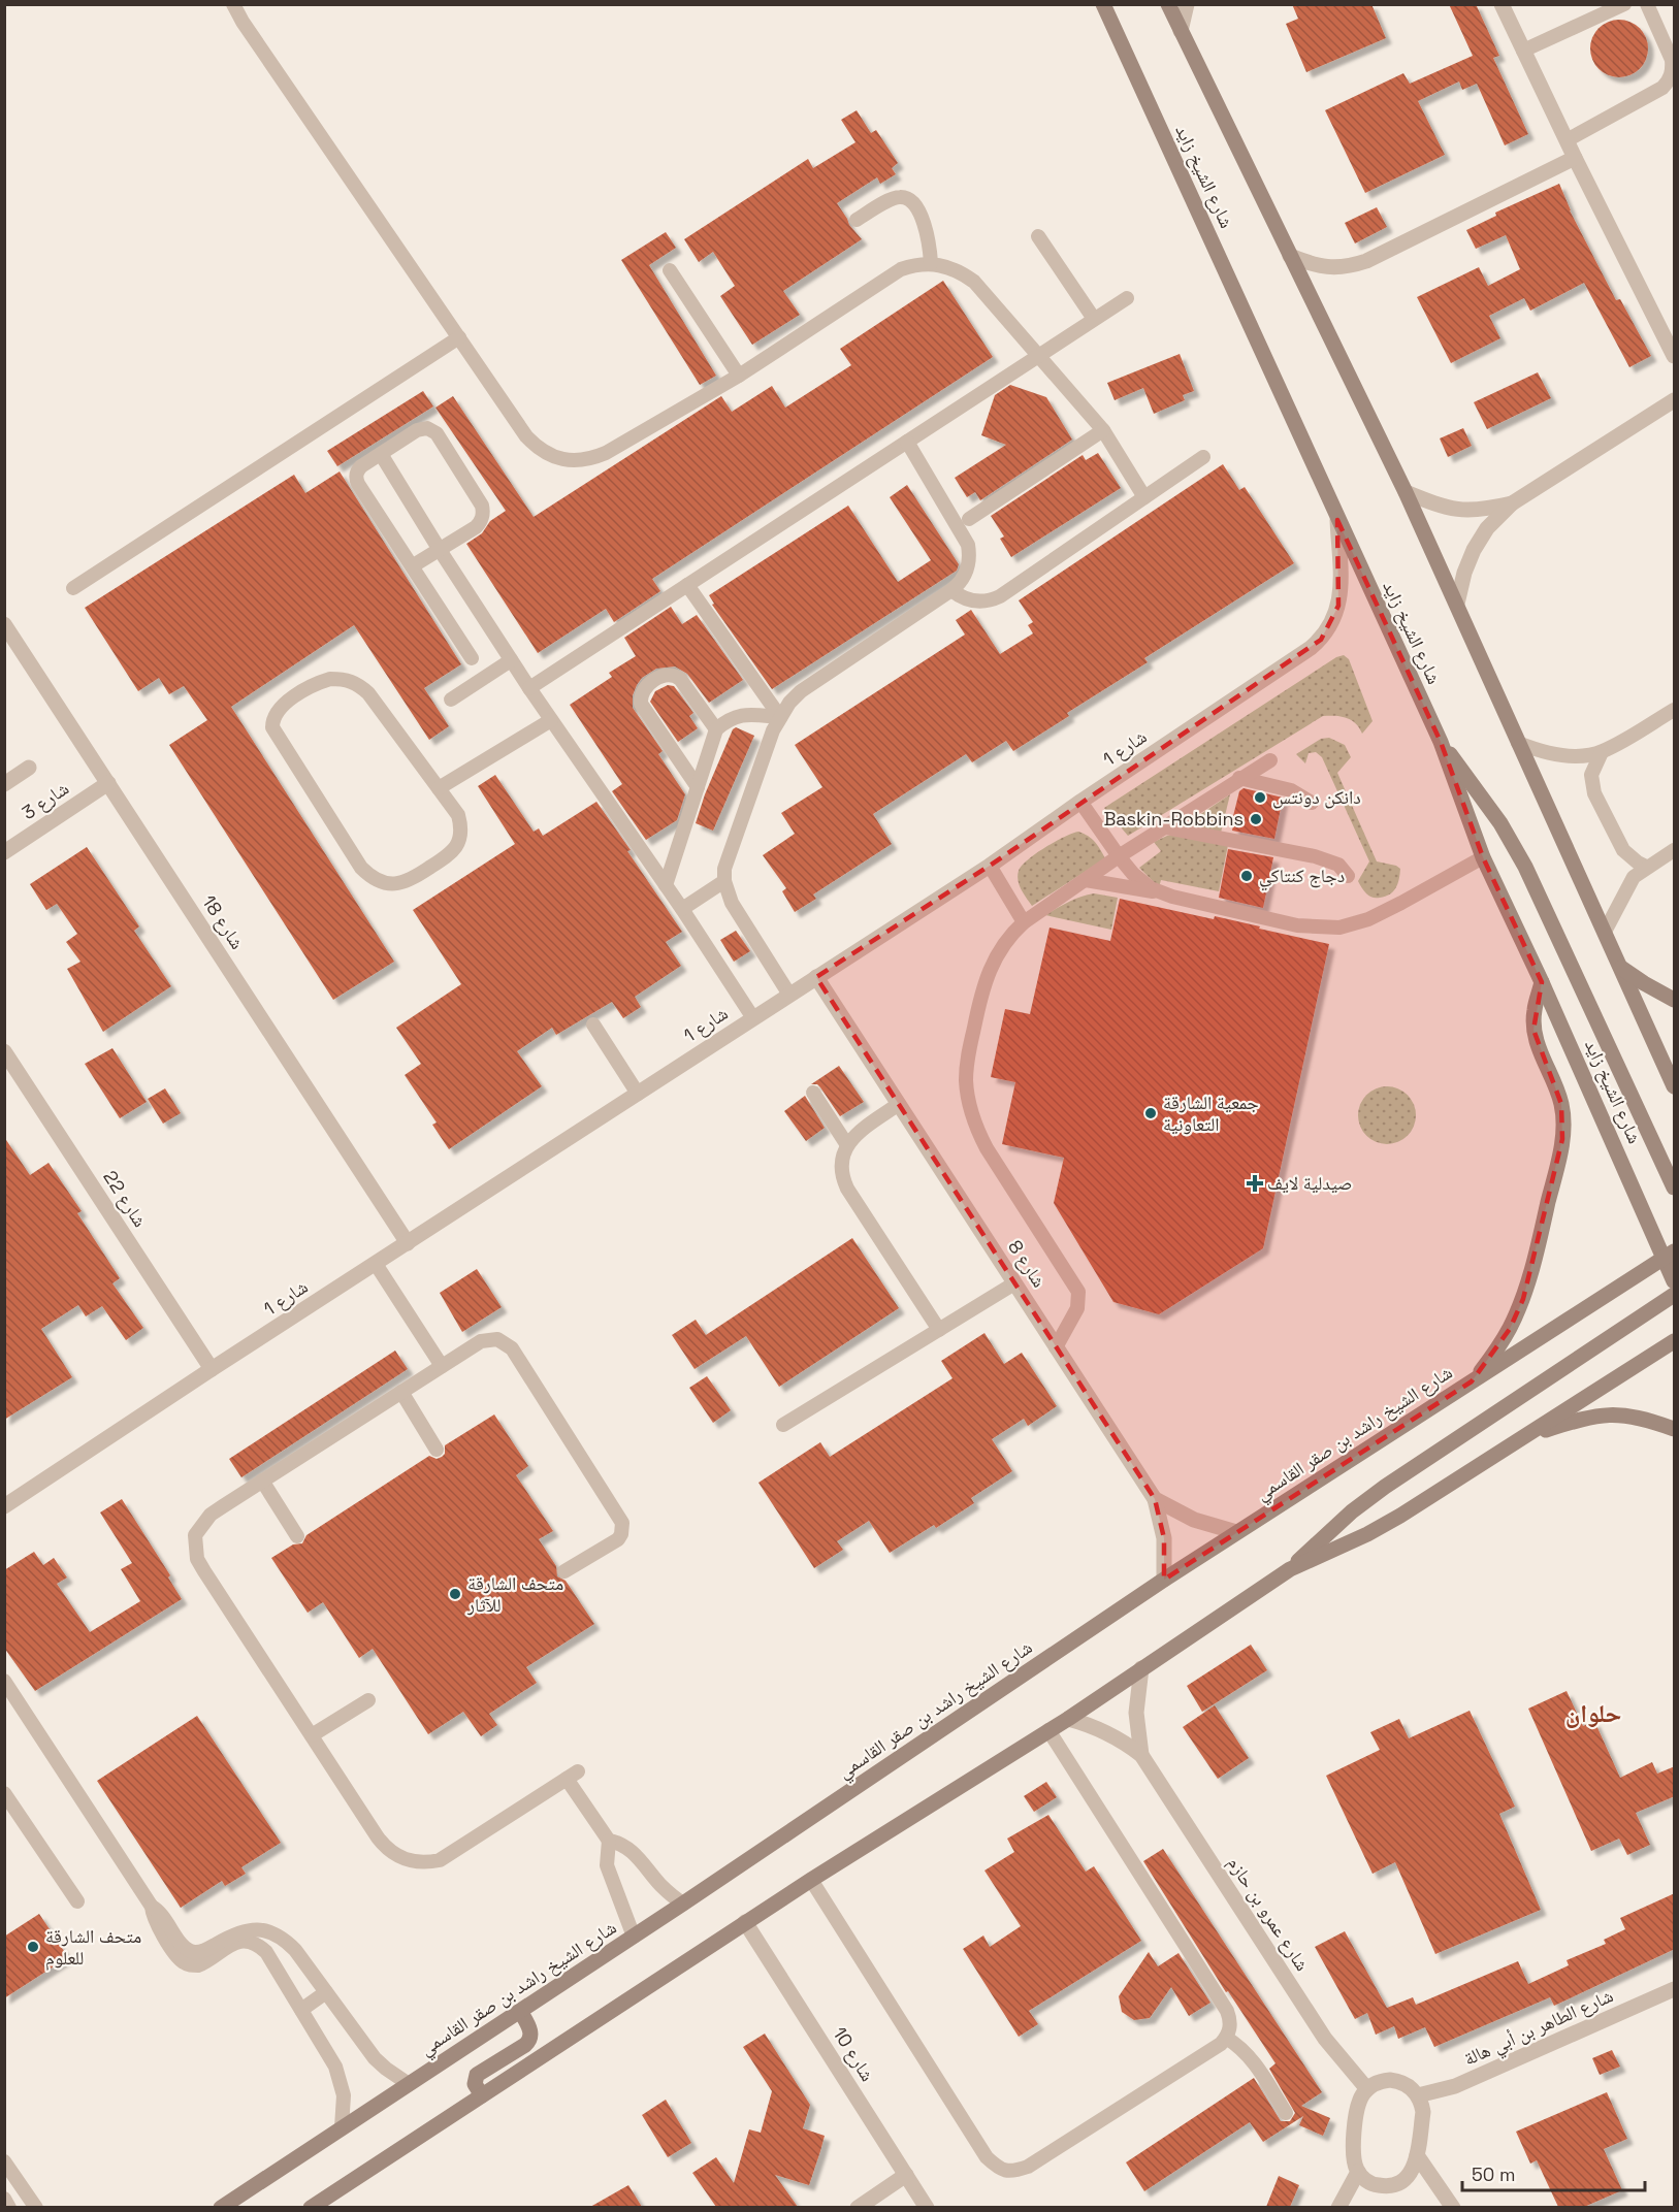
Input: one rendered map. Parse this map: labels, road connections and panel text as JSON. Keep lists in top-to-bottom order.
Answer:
{
  "streets": {
    "main road": ["شارع الشيخ زايد", "شارع الشيخ راشد بن صقر القاسمي"],
    "street": [
      "شارع 1",
      "شارع 3",
      "شارع 18",
      "شارع 22",
      "شارع 8",
      "شارع عمرو بن حازم",
      "شارع الطاهر بن أبي هالة",
      "شارع 10"
    ]
  },
  "crossings": [
    ["شارع الشيخ زايد", "شارع 1"],
    ["شارع الشيخ زايد", "شارع الشيخ راشد بن صقر القاسمي"],
    ["شارع 1", "شارع 18"],
    ["شارع 1", "شارع 22"],
    ["شارع 1", "شارع 8"],
    ["شارع 3", "شارع 18"],
    ["شارع 8", "شارع الشيخ راشد بن صقر القاسمي"],
    ["شارع عمرو بن حازم", "شارع الطاهر بن أبي هالة"]
  ],
  "districts": ["حلوان"],
  "places": {
    "other": [
      "دانكن دونتس",
      "Baskin-Robbins",
      "دجاج كنتاكي",
      "جمعية الشارقة التعاونية",
      "متحف الشارقة للآثار",
      "متحف الشارقة للعلوم"
    ],
    "health": ["صيدلية لايف"]
  },
  "scale_bar": "50 m"
}
